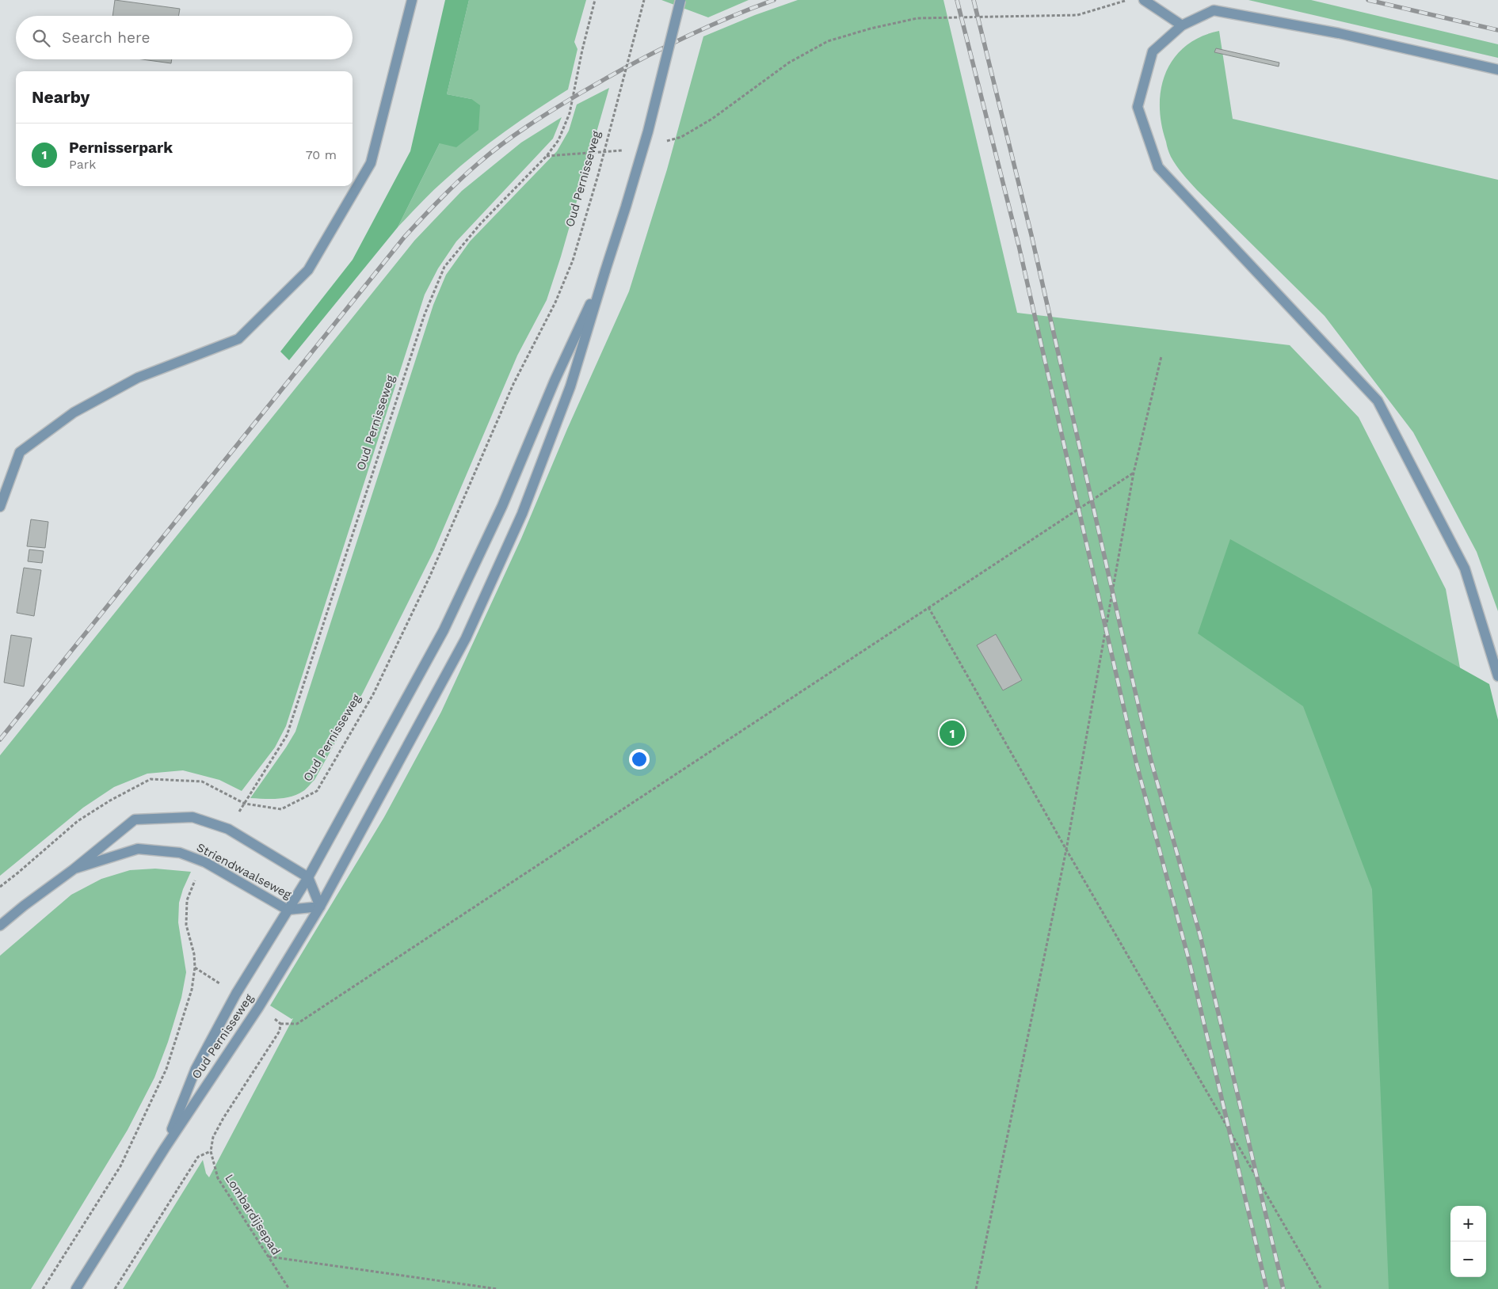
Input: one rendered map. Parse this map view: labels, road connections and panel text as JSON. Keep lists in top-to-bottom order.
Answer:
{
  "streets": {
    "street": ["Oud Pernisseweg", "Striendwaalseweg"],
    "path": ["Lombardijsepad"]
  },
  "crossings": [
    ["Oud Pernisseweg", "Striendwaalseweg"]
  ],
  "page": {
    "search": "Search here",
    "heading": "Nearby",
    "list": [
      {
        "mark": "1",
        "name": "Pernisserpark",
        "note": "Park",
        "value": "70 m"
      }
    ],
    "pins": "1",
    "map_buttons": ["+", "−"]
  }
}
